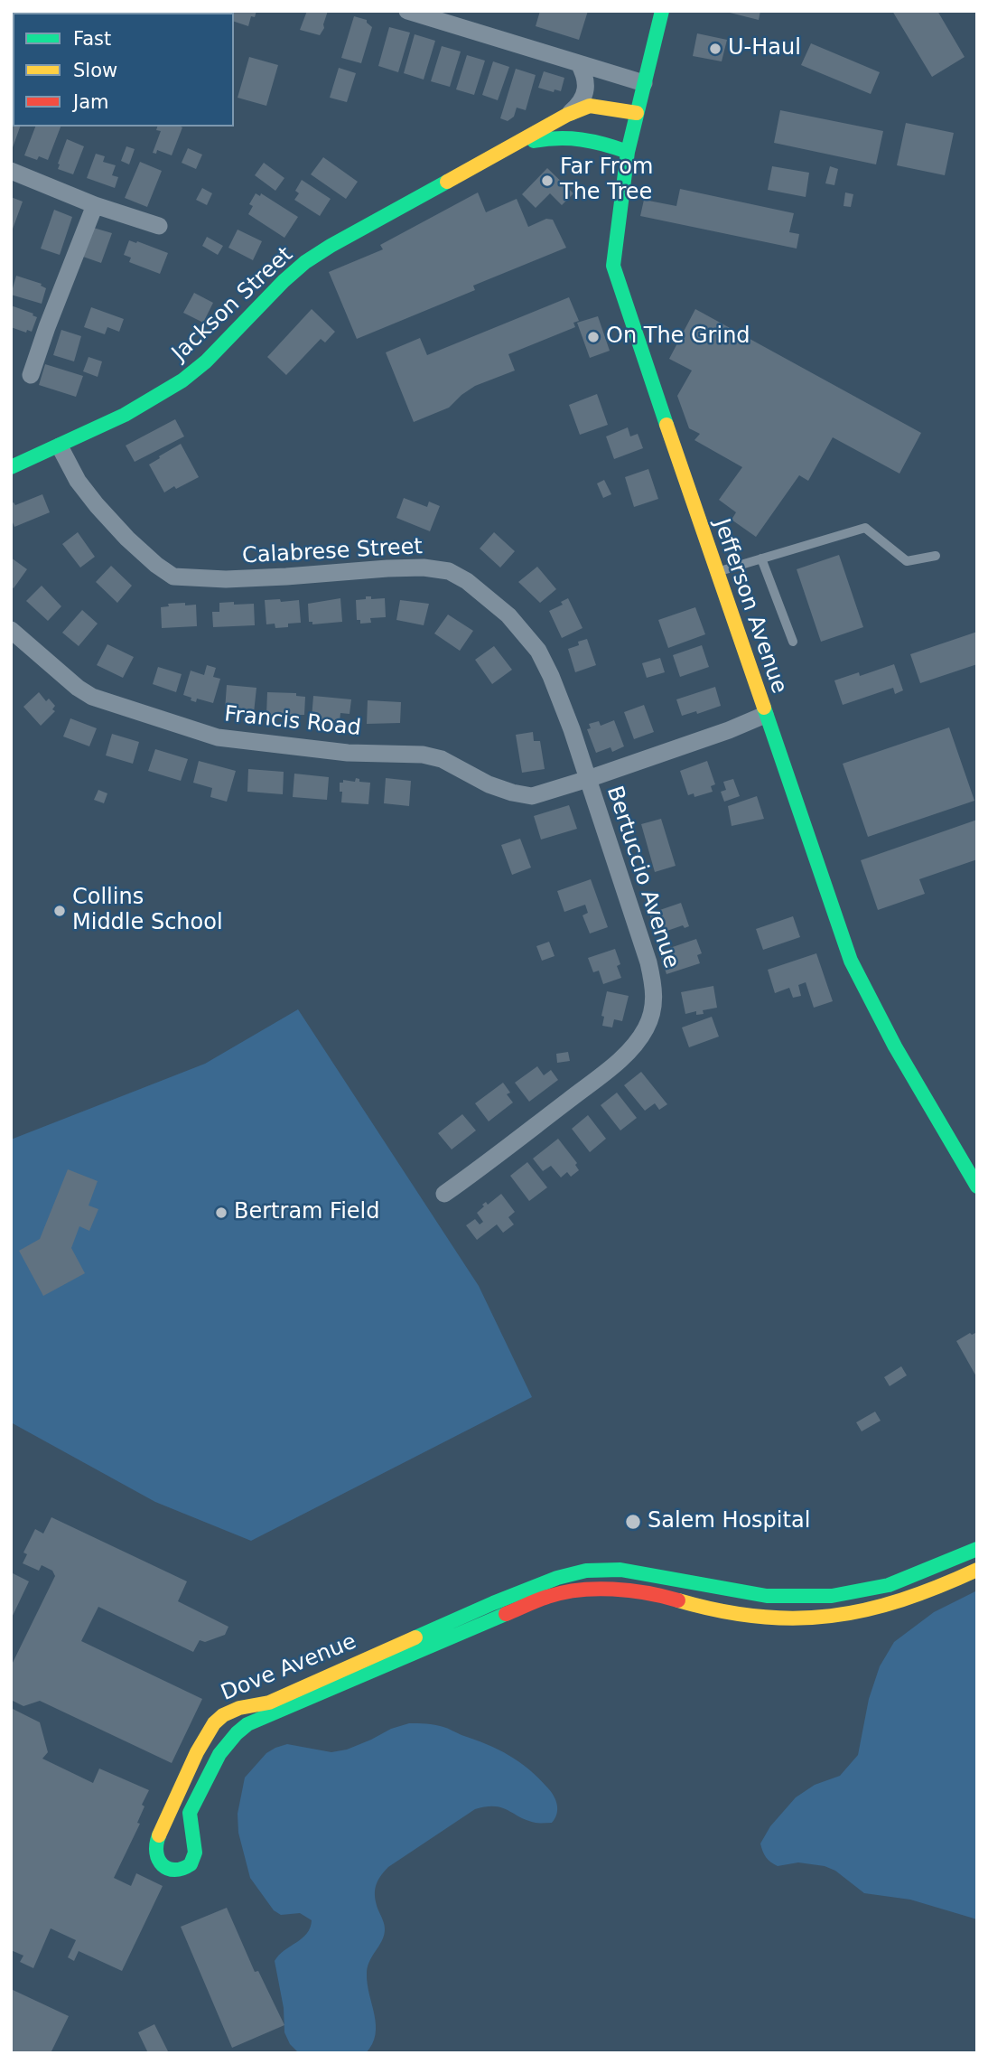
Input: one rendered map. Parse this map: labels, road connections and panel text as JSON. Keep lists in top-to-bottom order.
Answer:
{
  "streets": {
    "main road": ["Jackson Street", "Jefferson Avenue", "Dove Avenue"],
    "street": ["Calabrese Street", "Francis Road", "Bertuccio Avenue"]
  },
  "crossings": [
    ["Jackson Street", "Calabrese Street"],
    ["Jackson Street", "Jefferson Avenue"],
    ["Calabrese Street", "Francis Road"],
    ["Calabrese Street", "Bertuccio Avenue"],
    ["Jefferson Avenue", "Bertuccio Avenue"],
    ["Francis Road", "Bertuccio Avenue"]
  ],
  "places": [
    "U-Haul",
    "Far From The Tree",
    "On The Grind",
    "Collins Middle School",
    "Bertram Field",
    "Salem Hospital"
  ],
  "legend": ["Fast", "Slow", "Jam"]
}
